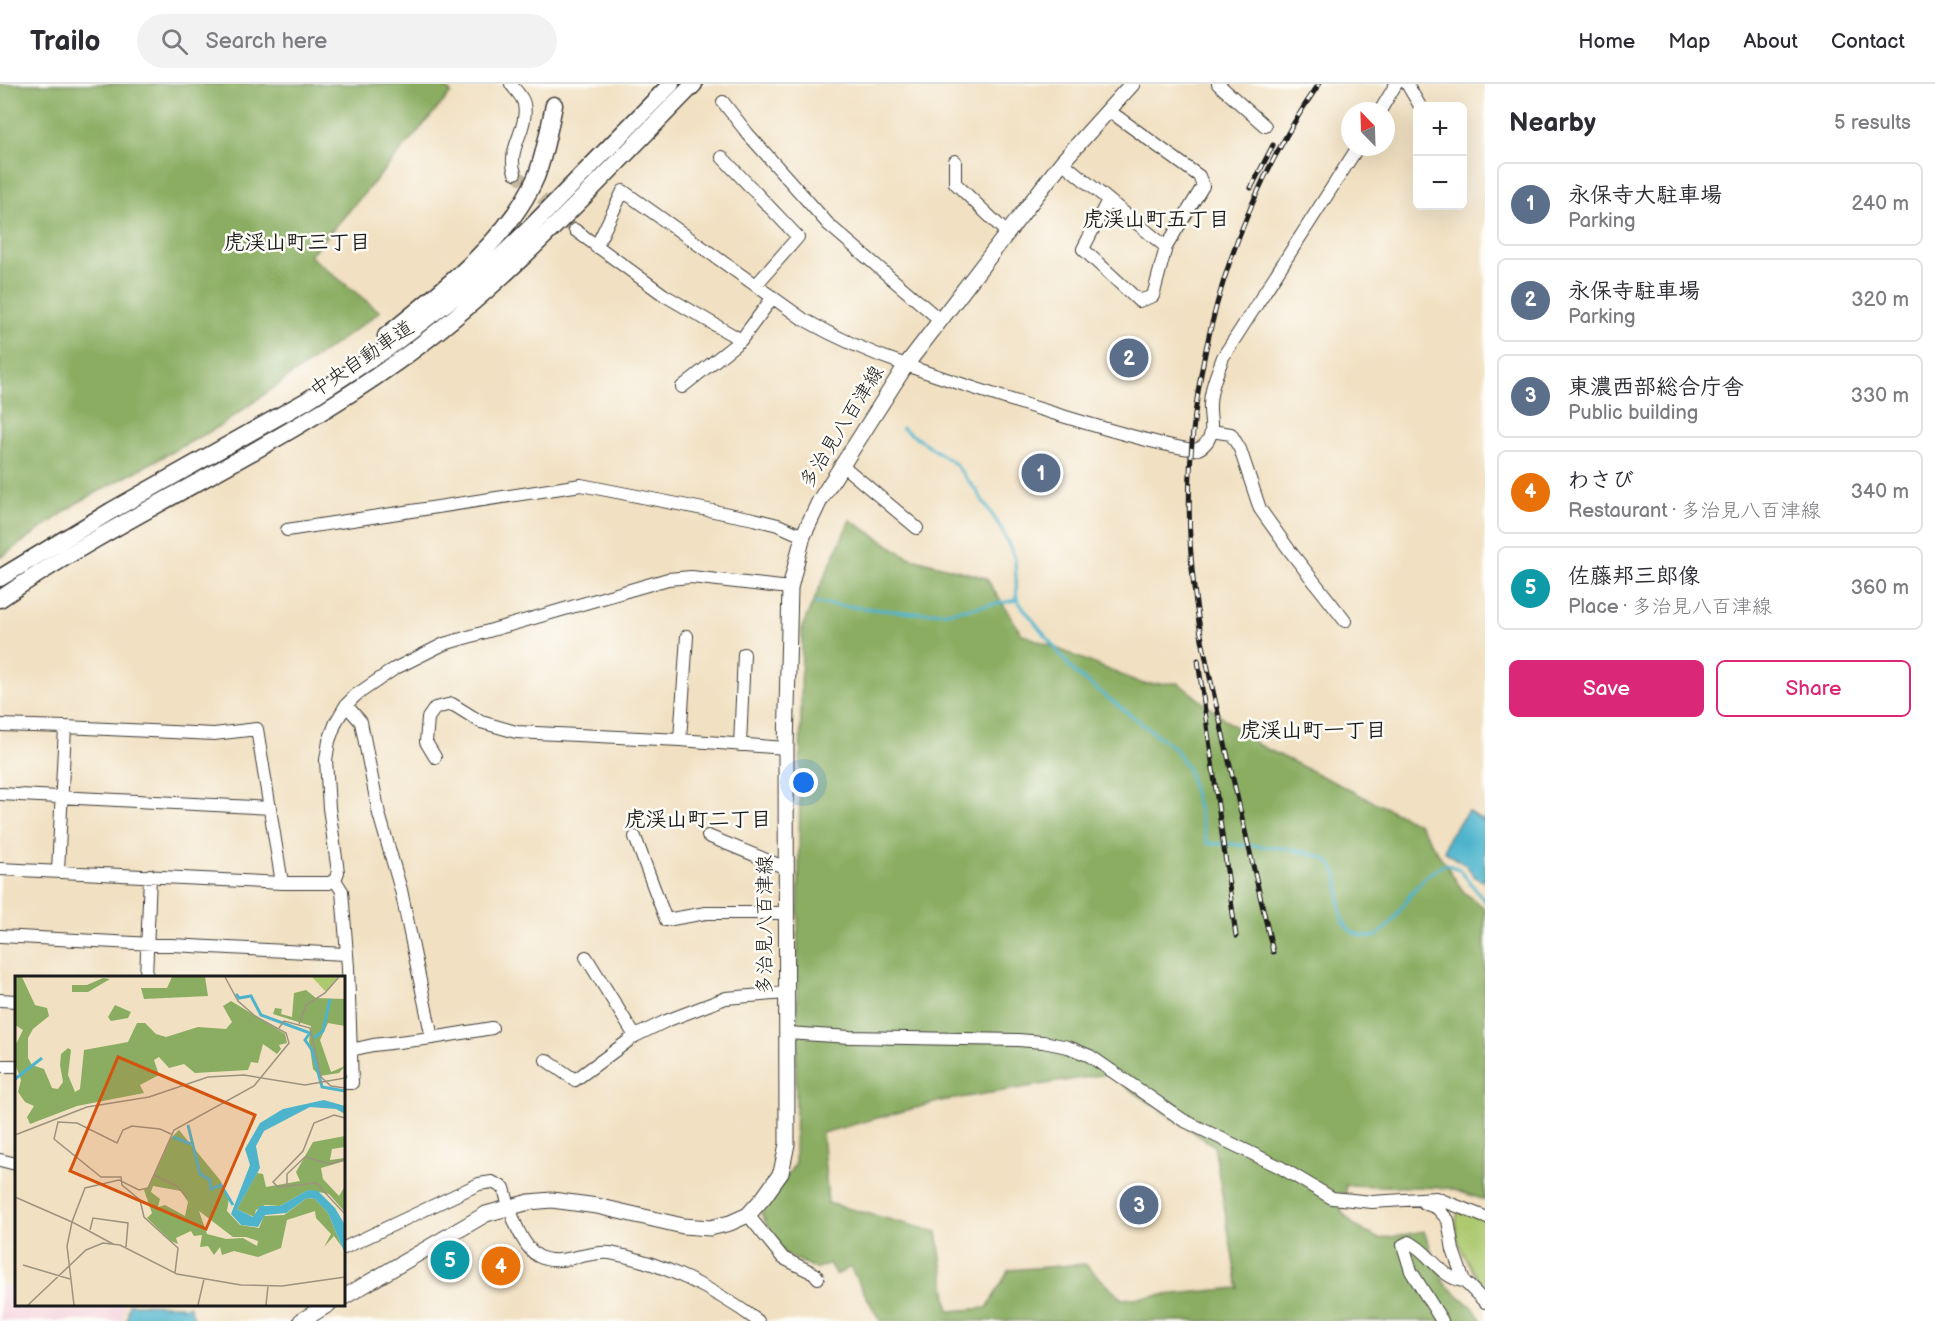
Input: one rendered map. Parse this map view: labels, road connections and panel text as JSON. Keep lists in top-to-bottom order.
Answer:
{
  "streets": {
    "highway": ["中央自動車道"],
    "main road": ["多治見八百津線"]
  },
  "districts": [
    "虎渓山町五丁目",
    "虎渓山町三丁目",
    "虎渓山町一丁目",
    "虎渓山町二丁目"
  ],
  "north": "top left",
  "page": {
    "header": "Trailo",
    "search": "Search here",
    "nav": [
      "Home",
      "Map",
      "About",
      "Contact"
    ],
    "heading": ["Nearby", "5 results"],
    "map_buttons": ["+", "−"],
    "list": [
      {
        "mark": "1",
        "name": "永保寺大駐車場",
        "note": "Parking",
        "value": "240 m"
      },
      {
        "mark": "2",
        "name": "永保寺駐車場",
        "note": "Parking",
        "value": "320 m"
      },
      {
        "mark": "3",
        "name": "東濃西部総合庁舎",
        "note": "Public building",
        "value": "330 m"
      },
      {
        "mark": "4",
        "name": "わさび",
        "note": "Restaurant · 多治見八百津線",
        "value": "340 m"
      },
      {
        "mark": "5",
        "name": "佐藤邦三郎像",
        "note": "Place · 多治見八百津線",
        "value": "360 m"
      }
    ],
    "pins": [
      "2",
      "1",
      "3",
      "5",
      "4"
    ],
    "buttons": ["Save", "Share"]
  }
}
